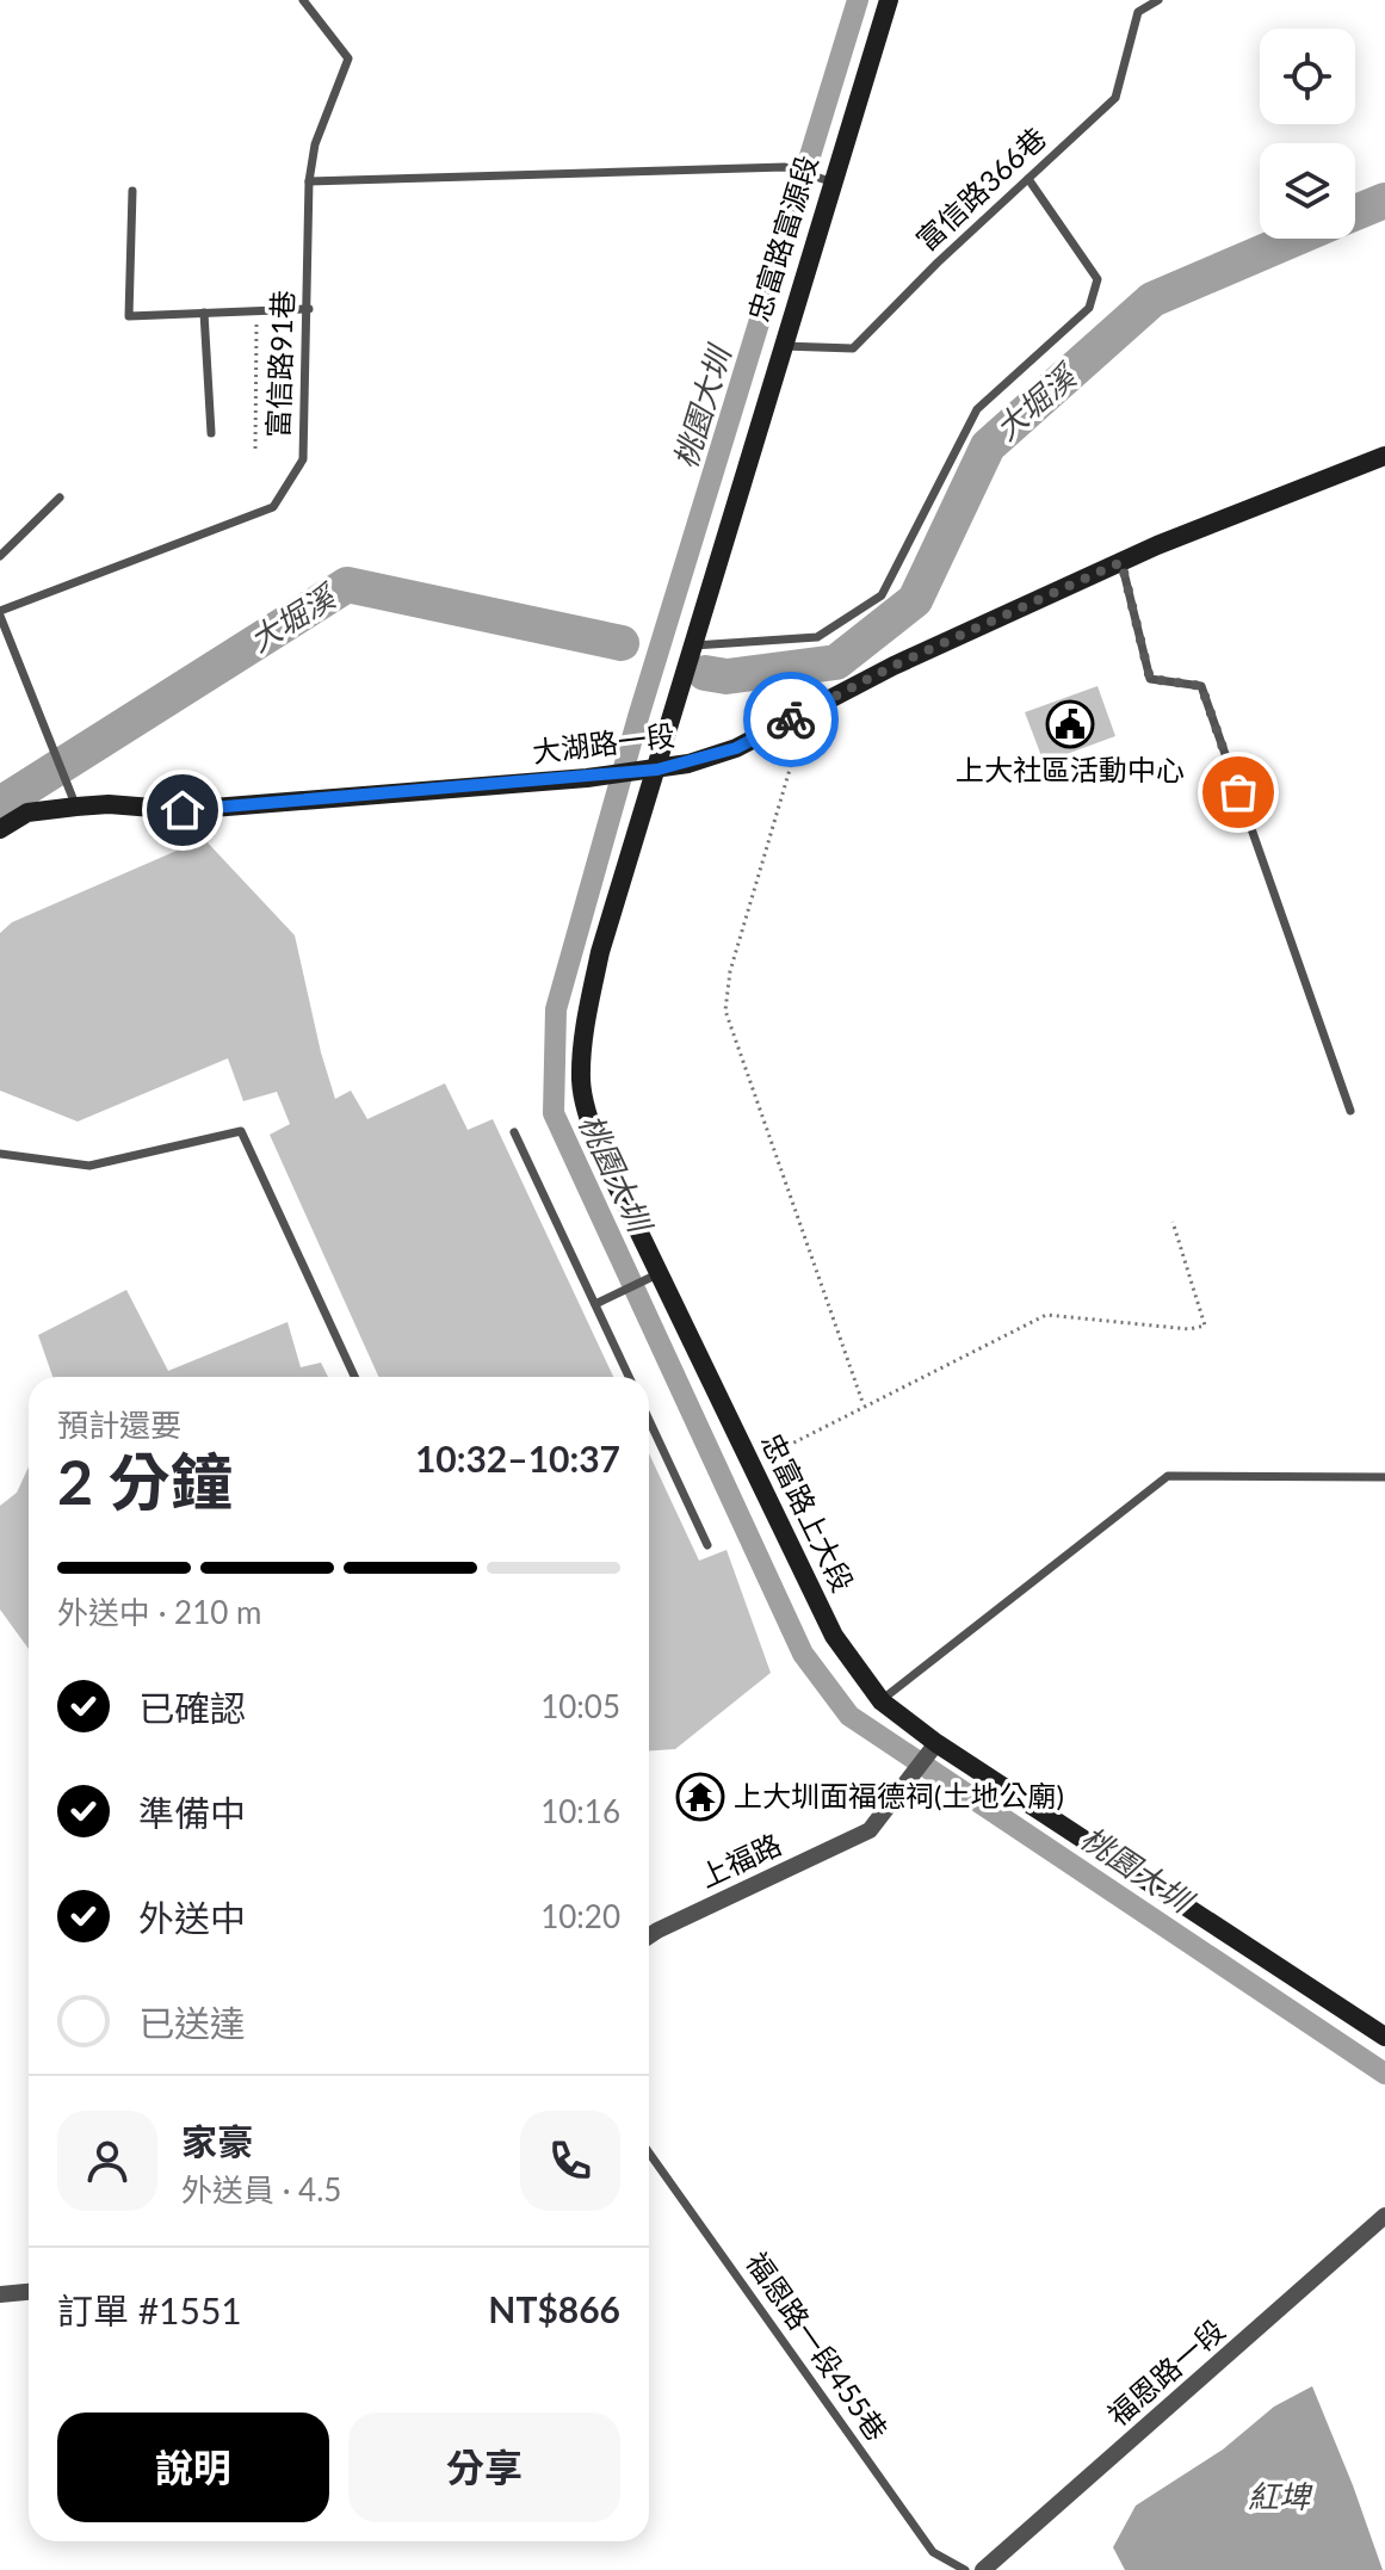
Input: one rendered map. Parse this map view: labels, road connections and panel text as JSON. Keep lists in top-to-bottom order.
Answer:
{
  "streets": {
    "street": [
      "忠富路富源段",
      "大湖路一段",
      "忠富路上大段",
      "上福路",
      "福恩路一段"
    ],
    "lane": ["富信路366巷", "富信路91巷", "福恩路一段455巷"]
  },
  "crossings": [
    ["富信路366巷", "忠富路富源段"],
    ["忠富路富源段", "大湖路一段"],
    ["忠富路富源段", "忠富路上大段"],
    ["大湖路一段", "忠富路上大段"],
    ["忠富路上大段", "上福路"]
  ],
  "water": ["大堀溪", "桃園大圳", "紅埤"],
  "places": {
    "public building": ["上大社區活動中心"],
    "temple": ["上大圳面福德祠(土地公廟)"]
  },
  "page": {
    "heading": ["2 分鐘", "預計還要", "10:32–10:37"],
    "panel": [
      "家豪",
      "外送員 · 4.5",
      "訂單 #1551",
      "NT$866"
    ],
    "bar": "外送中 · 210 m",
    "list": [
      ["已確認", "10:05"],
      ["準備中", "10:16"],
      ["外送中", "10:20"],
      "已送達"
    ],
    "buttons": ["說明", "分享"]
  }
}
